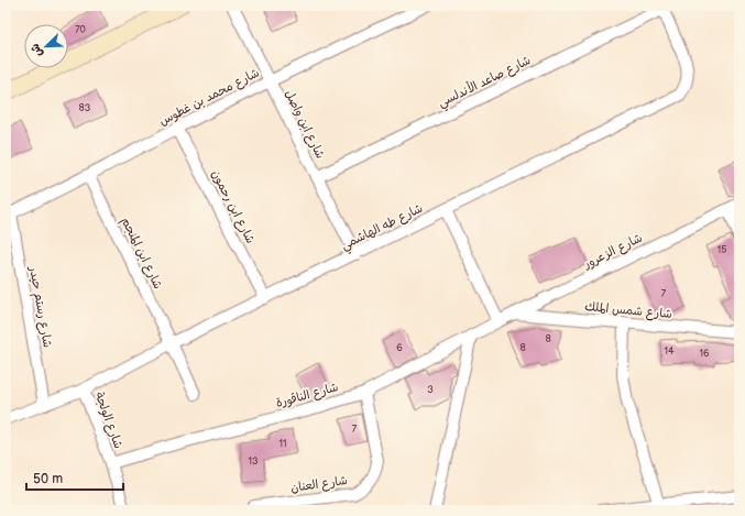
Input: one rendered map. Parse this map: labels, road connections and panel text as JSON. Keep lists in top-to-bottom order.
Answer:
{
  "streets": {
    "street": [
      "شارع صاعد الأندلسي",
      "شارع محمد بن غطوس",
      "شارع ابن واصل",
      "شارع ابن رحمون",
      "شارع طه الهاشمي",
      "شارع الزعرور",
      "شارع ابن المنجم",
      "شارع رستم حيدر",
      "شارع شمس الملك",
      "شارع الناقورة",
      "شارع الولجة",
      "شارع العنان"
    ]
  },
  "crossings": [
    ["شارع صاعد الأندلسي", "شارع ابن واصل"],
    ["شارع صاعد الأندلسي", "شارع طه الهاشمي"],
    ["شارع محمد بن غطوس", "شارع ابن واصل"],
    ["شارع محمد بن غطوس", "شارع ابن رحمون"],
    ["شارع محمد بن غطوس", "شارع ابن المنجم"],
    ["شارع محمد بن غطوس", "شارع رستم حيدر"],
    ["شارع ابن واصل", "شارع طه الهاشمي"],
    ["شارع ابن رحمون", "شارع طه الهاشمي"],
    ["شارع طه الهاشمي", "شارع ابن المنجم"],
    ["شارع طه الهاشمي", "شارع رستم حيدر"],
    ["شارع طه الهاشمي", "شارع الولجة"],
    ["شارع الزعرور", "شارع شمس الملك"],
    ["شارع الزعرور", "شارع الناقورة"],
    ["شارع الناقورة", "شارع الولجة"],
    ["شارع الناقورة", "شارع العنان"]
  ],
  "house_numbers": [
    "70",
    "83",
    "15",
    "7",
    "8",
    "6",
    "8",
    "14",
    "16",
    "3",
    "7",
    "11",
    "13"
  ],
  "scale_bar": "50 m",
  "north": "bottom left"
}
